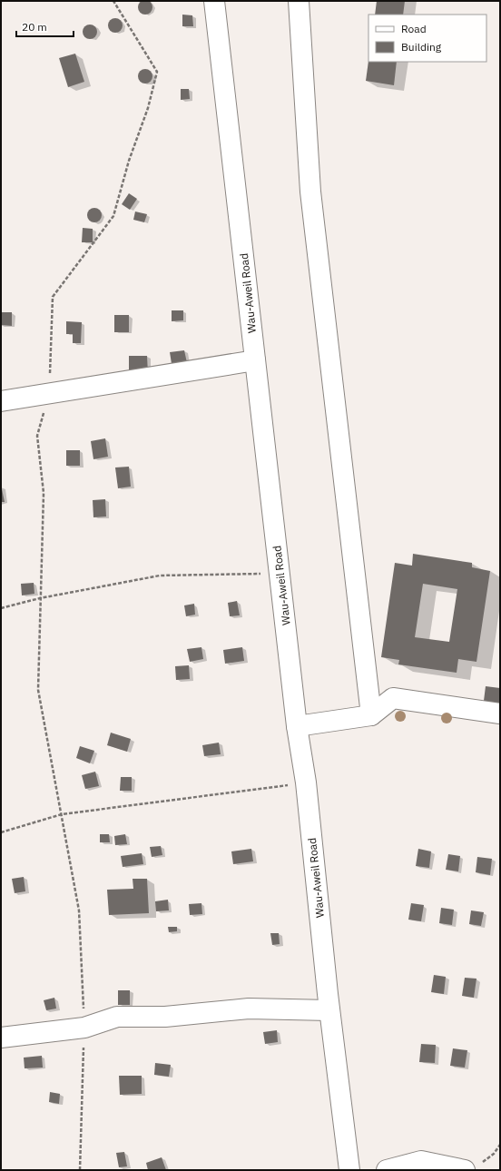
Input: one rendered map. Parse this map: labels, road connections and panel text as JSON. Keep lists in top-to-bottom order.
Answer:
{
  "streets": {
    "main road": ["Wau-Aweil Road"]
  },
  "legend": ["Road", "Building"],
  "scale_bar": "20 m"
}
